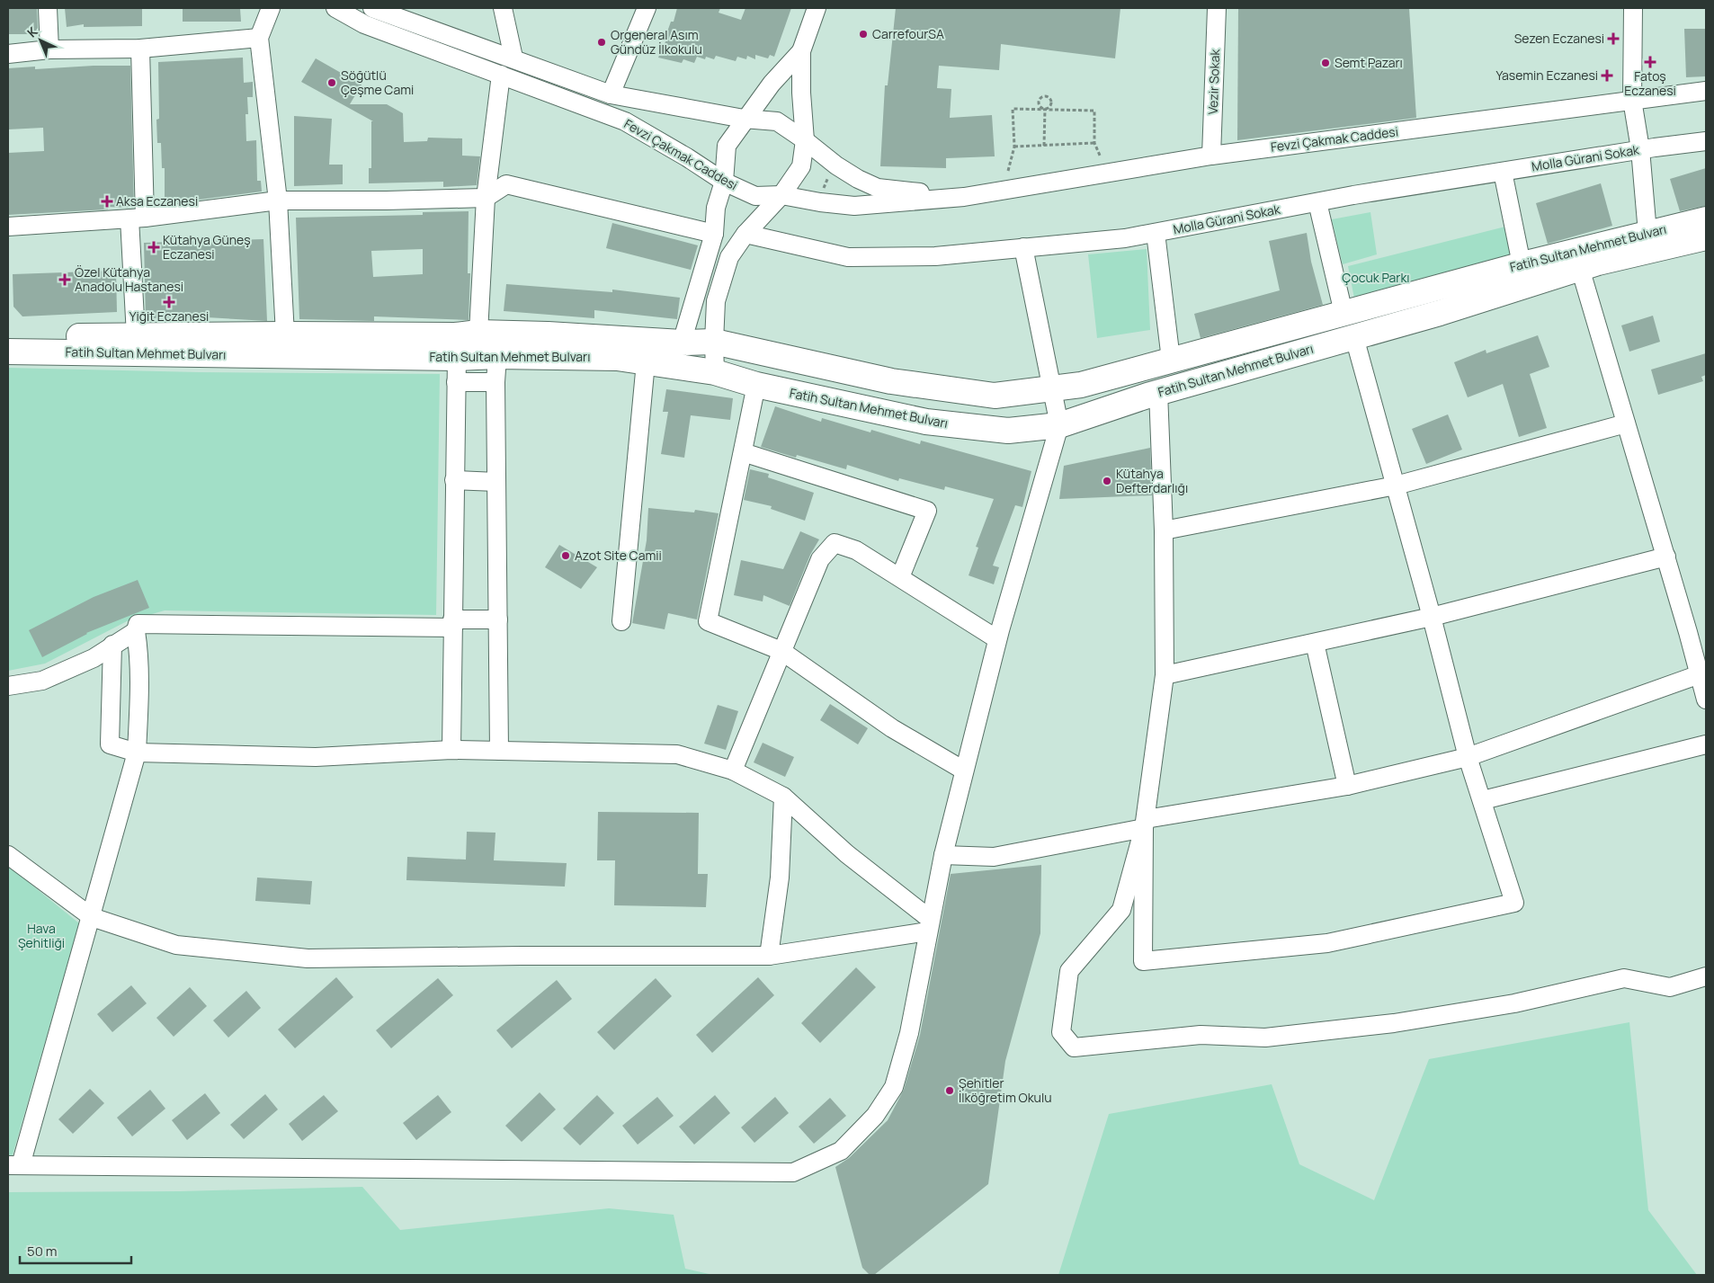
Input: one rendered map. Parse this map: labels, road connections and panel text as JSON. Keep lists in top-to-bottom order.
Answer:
{
  "streets": {
    "main road": ["Fatih Sultan Mehmet Bulvarı"],
    "street": ["Vezir Sokak", "Fevzi Çakmak Caddesi", "Molla Gürani Sokak"]
  },
  "crossings": [
    ["Vezir Sokak", "Fevzi Çakmak Caddesi"]
  ],
  "parks": ["Çocuk Parkı", "Hava Şehitliği"],
  "places": {
    "other": [
      "CarrefourSA",
      "Orgeneral Asım Gündüz İlkokulu",
      "Semt Pazarı",
      "Söğütlü Çeşme Cami",
      "Kütahya Defterdarlığı",
      "Azot Site Camii",
      "Şehitler İlköğretim Okulu"
    ],
    "health": [
      "Sezen Eczanesi",
      "Fatoş Eczanesi",
      "Yasemin Eczanesi",
      "Aksa Eczanesi",
      "Kütahya Güneş Eczanesi",
      "Özel Kütahya Anadolu Hastanesi",
      "Yiğit Eczanesi"
    ]
  },
  "scale_bar": "50 m",
  "north": "top left"
}
